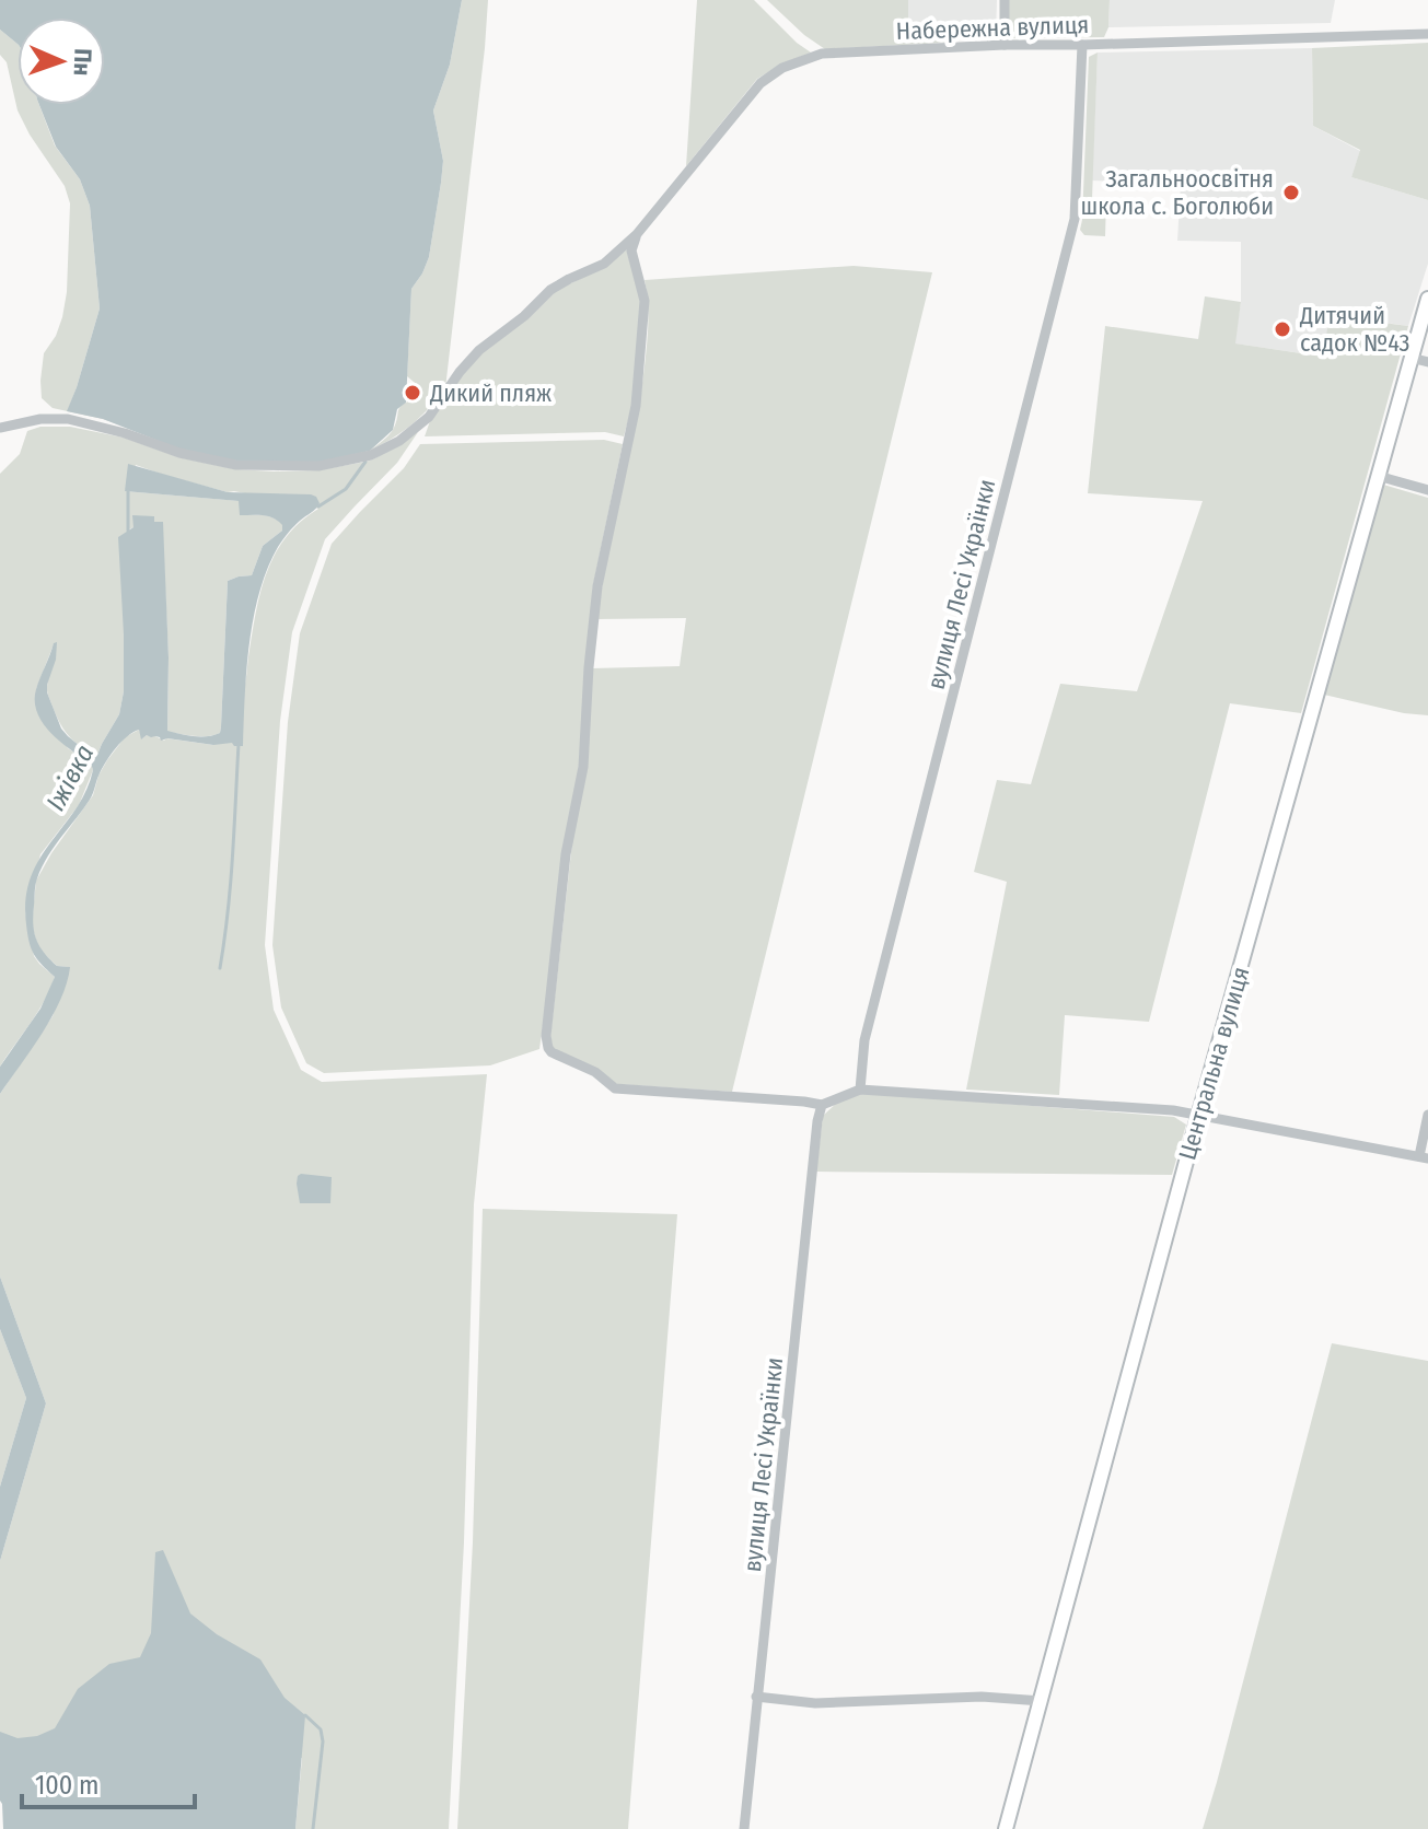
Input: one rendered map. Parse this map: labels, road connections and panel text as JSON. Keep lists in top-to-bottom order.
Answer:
{
  "streets": {
    "street": ["Набережна вулиця", "вулиця Лесі Українки", "Центральна вулиця"]
  },
  "crossings": [
    ["Набережна вулиця", "вулиця Лесі Українки"]
  ],
  "water": ["Іжівка"],
  "places": ["Загальноосвітня школа с. Боголюби", "Дитячий садок №43", "Дикий пляж"],
  "scale_bar": "100 m",
  "north": "right"
}
